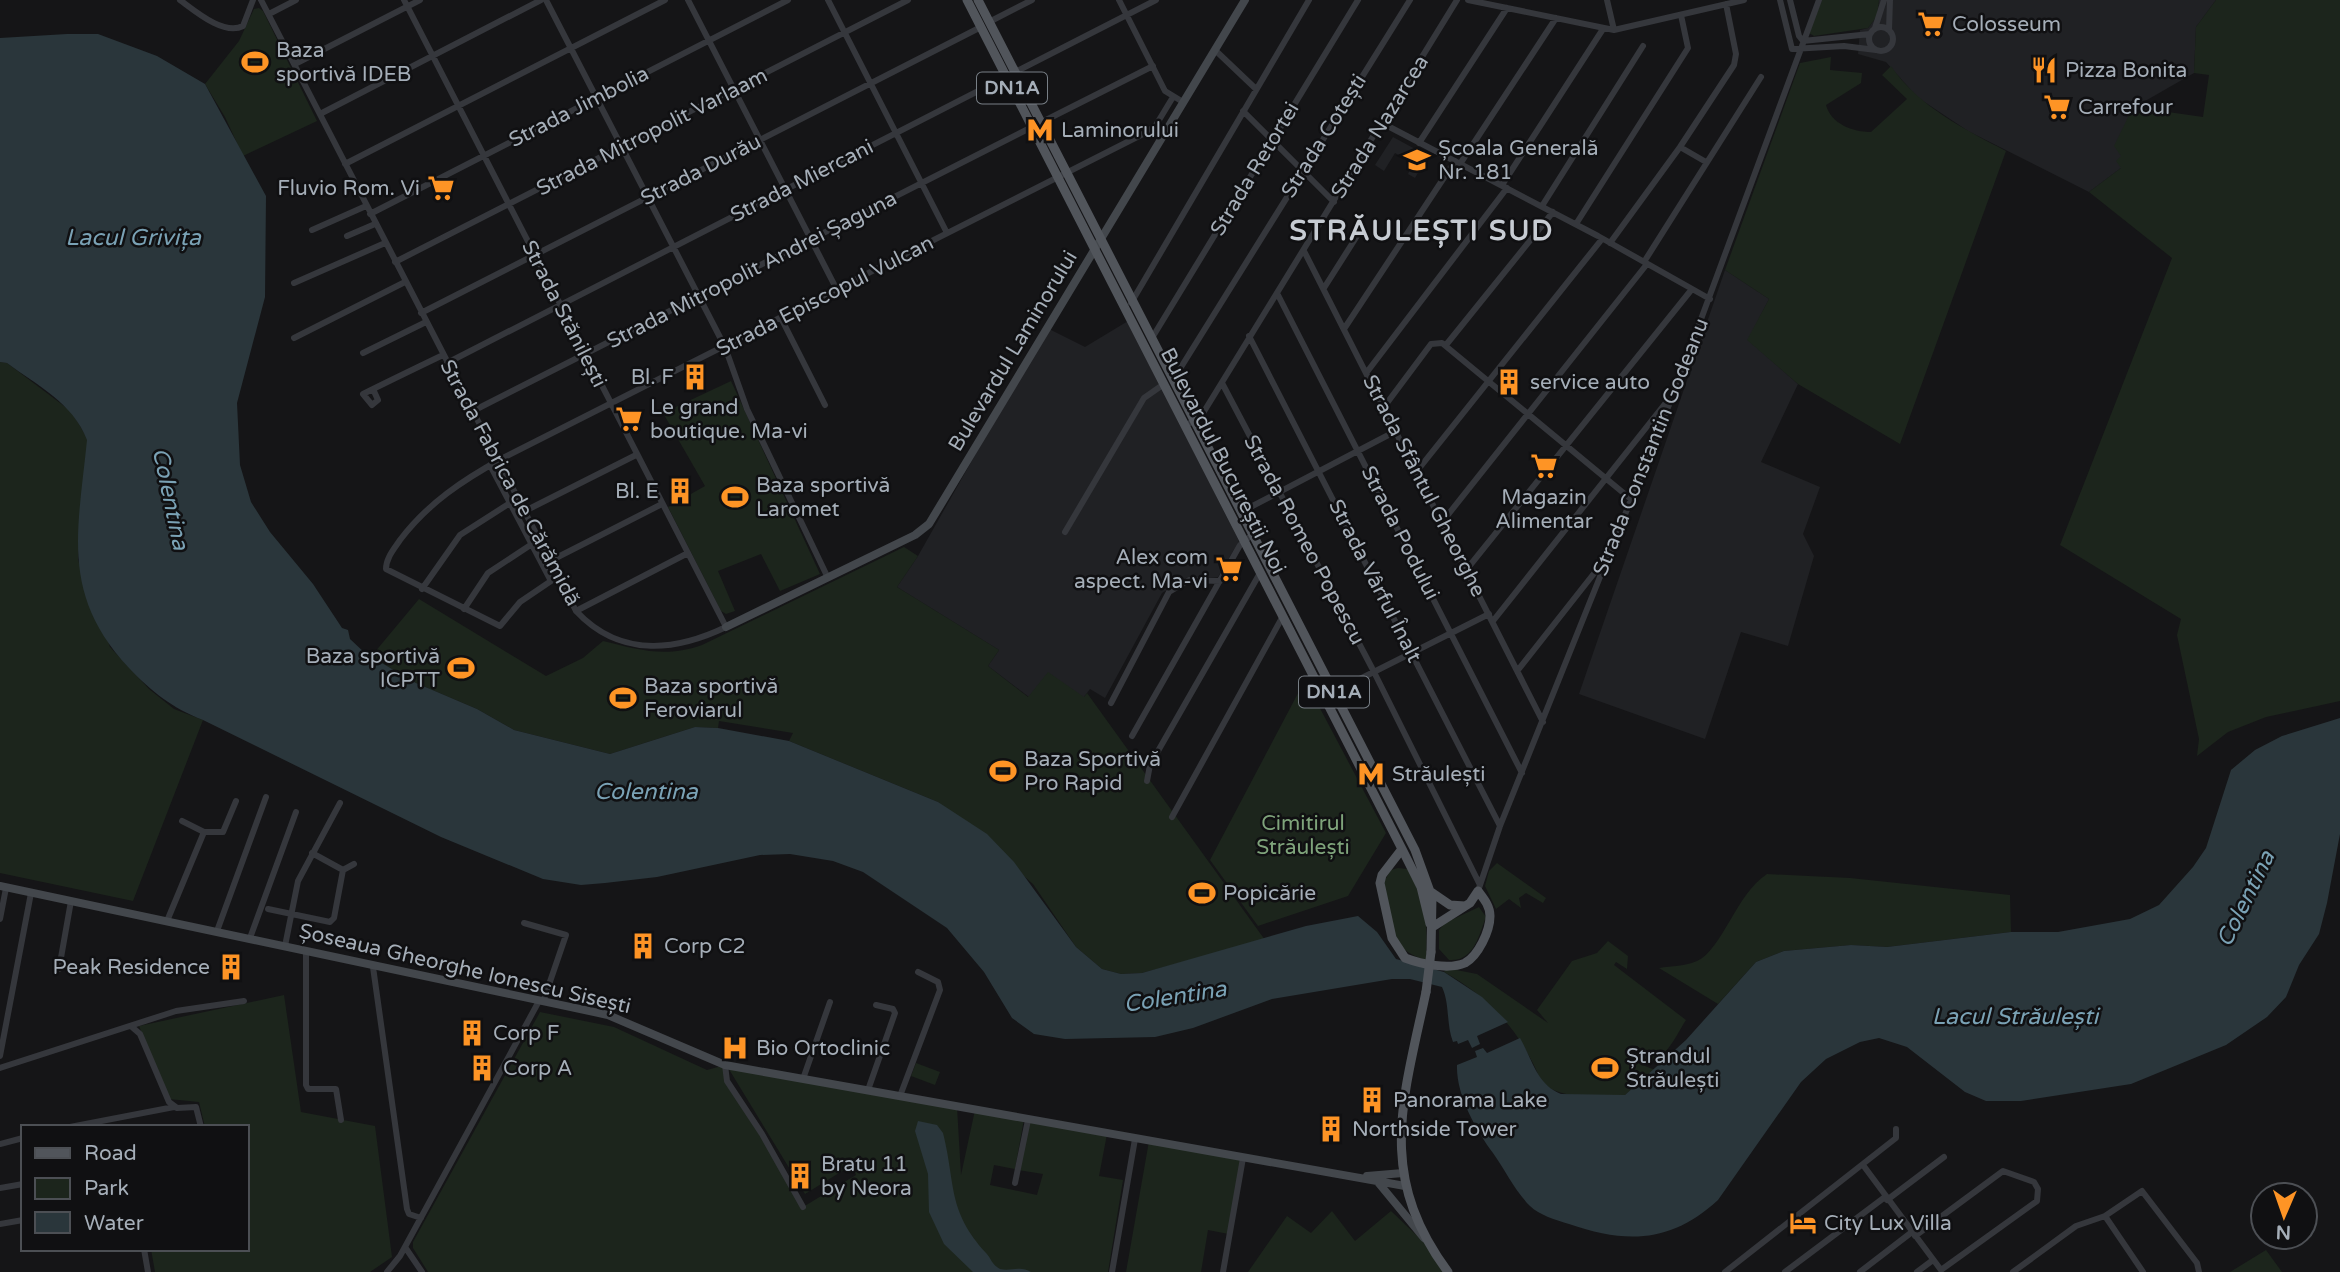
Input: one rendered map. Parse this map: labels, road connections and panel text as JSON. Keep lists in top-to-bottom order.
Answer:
{
  "streets": {
    "main road": [
      "DN1A",
      "Bulevardul Laminorului",
      "Bulevardul Bucureștii Noi",
      "Șoseaua Gheorghe Ionescu Sisești"
    ],
    "street": [
      "Strada Jimbolia",
      "Strada Nazarcea",
      "Strada Mitropolit Varlaam",
      "Strada Cotești",
      "Strada Retortei",
      "Strada Durău",
      "Strada Miercani",
      "Strada Mitropolit Andrei Șaguna",
      "Strada Episcopul Vulcan",
      "Strada Stănilești",
      "Strada Constantin Godeanu",
      "Strada Fabrica de Cărămidă",
      "Strada Sfântul Gheorghe",
      "Strada Podului",
      "Strada Romeo Popescu",
      "Strada Vârful Înalt"
    ]
  },
  "crossings": [
    ["DN1A", "Bulevardul Bucureștii Noi"],
    ["DN1A", "Șoseaua Gheorghe Ionescu Sisești"],
    ["Strada Jimbolia", "Strada Stănilești"],
    ["Strada Jimbolia", "Strada Fabrica de Cărămidă"],
    ["Strada Nazarcea", "Bulevardul Bucureștii Noi"],
    ["Strada Nazarcea", "Strada Sfântul Gheorghe"],
    ["Strada Nazarcea", "Strada Podului"],
    ["Strada Nazarcea", "Strada Romeo Popescu"],
    ["Strada Nazarcea", "Strada Vârful Înalt"],
    ["Strada Mitropolit Varlaam", "Strada Stănilești"],
    ["Strada Mitropolit Varlaam", "Strada Fabrica de Cărămidă"],
    ["Strada Cotești", "Bulevardul Bucureștii Noi"],
    ["Strada Retortei", "Bulevardul Bucureștii Noi"],
    ["Strada Durău", "Strada Stănilești"],
    ["Strada Durău", "Bulevardul Bucureștii Noi"],
    ["Strada Durău", "Strada Fabrica de Cărămidă"],
    ["Strada Miercani", "Strada Stănilești"],
    ["Strada Miercani", "Bulevardul Bucureștii Noi"],
    ["Strada Miercani", "Strada Fabrica de Cărămidă"],
    ["Strada Mitropolit Andrei Șaguna", "Strada Stănilești"],
    ["Strada Mitropolit Andrei Șaguna", "Bulevardul Bucureștii Noi"],
    ["Strada Mitropolit Andrei Șaguna", "Strada Fabrica de Cărămidă"],
    ["Strada Episcopul Vulcan", "Strada Stănilești"],
    ["Strada Episcopul Vulcan", "Bulevardul Bucureștii Noi"],
    ["Strada Episcopul Vulcan", "Strada Fabrica de Cărămidă"],
    ["Strada Stănilești", "Bulevardul Laminorului"],
    ["Strada Stănilești", "Strada Fabrica de Cărămidă"],
    ["Bulevardul Laminorului", "Bulevardul Bucureștii Noi"],
    ["Bulevardul Laminorului", "Strada Fabrica de Cărămidă"],
    ["Strada Constantin Godeanu", "Strada Sfântul Gheorghe"],
    ["Strada Constantin Godeanu", "Strada Podului"],
    ["Strada Constantin Godeanu", "Strada Romeo Popescu"],
    ["Strada Constantin Godeanu", "Strada Vârful Înalt"],
    ["Bulevardul Bucureștii Noi", "Șoseaua Gheorghe Ionescu Sisești"]
  ],
  "districts": ["STRĂULEȘTI SUD"],
  "water": ["Lacul Grivița", "Colentina", "Lacul Străulești"],
  "parks": ["Cimitirul Străulești"],
  "places": {
    "supermarket": [
      "Colosseum",
      "Carrefour",
      "Fluvio Rom. Vi",
      "Le grand boutique. Ma-vi",
      "Magazin Alimentar",
      "Alex com aspect. Ma-vi"
    ],
    "sports": [
      "Baza sportivă IDEB",
      "Baza sportivă Laromet",
      "Baza sportivă ICPTT",
      "Baza sportivă Feroviarul",
      "Baza Sportivă Pro Rapid",
      "Popicărie",
      "Ștrandul Străulești"
    ],
    "restaurant": ["Pizza Bonita"],
    "metro station": ["Laminorului", "Străulești"],
    "school or university": ["Școala Generală Nr. 181"],
    "building": [
      "Bl. F",
      "service auto",
      "Bl. E",
      "Corp C2",
      "Peak Residence",
      "Corp F",
      "Corp A",
      "Panorama Lake",
      "Northside Tower",
      "Bratu 11 by Neora"
    ],
    "hospital": ["Bio Ortoclinic"],
    "hotel": ["City Lux Villa"]
  },
  "legend": ["Road", "Park", "Water"],
  "north": "bottom"
}
